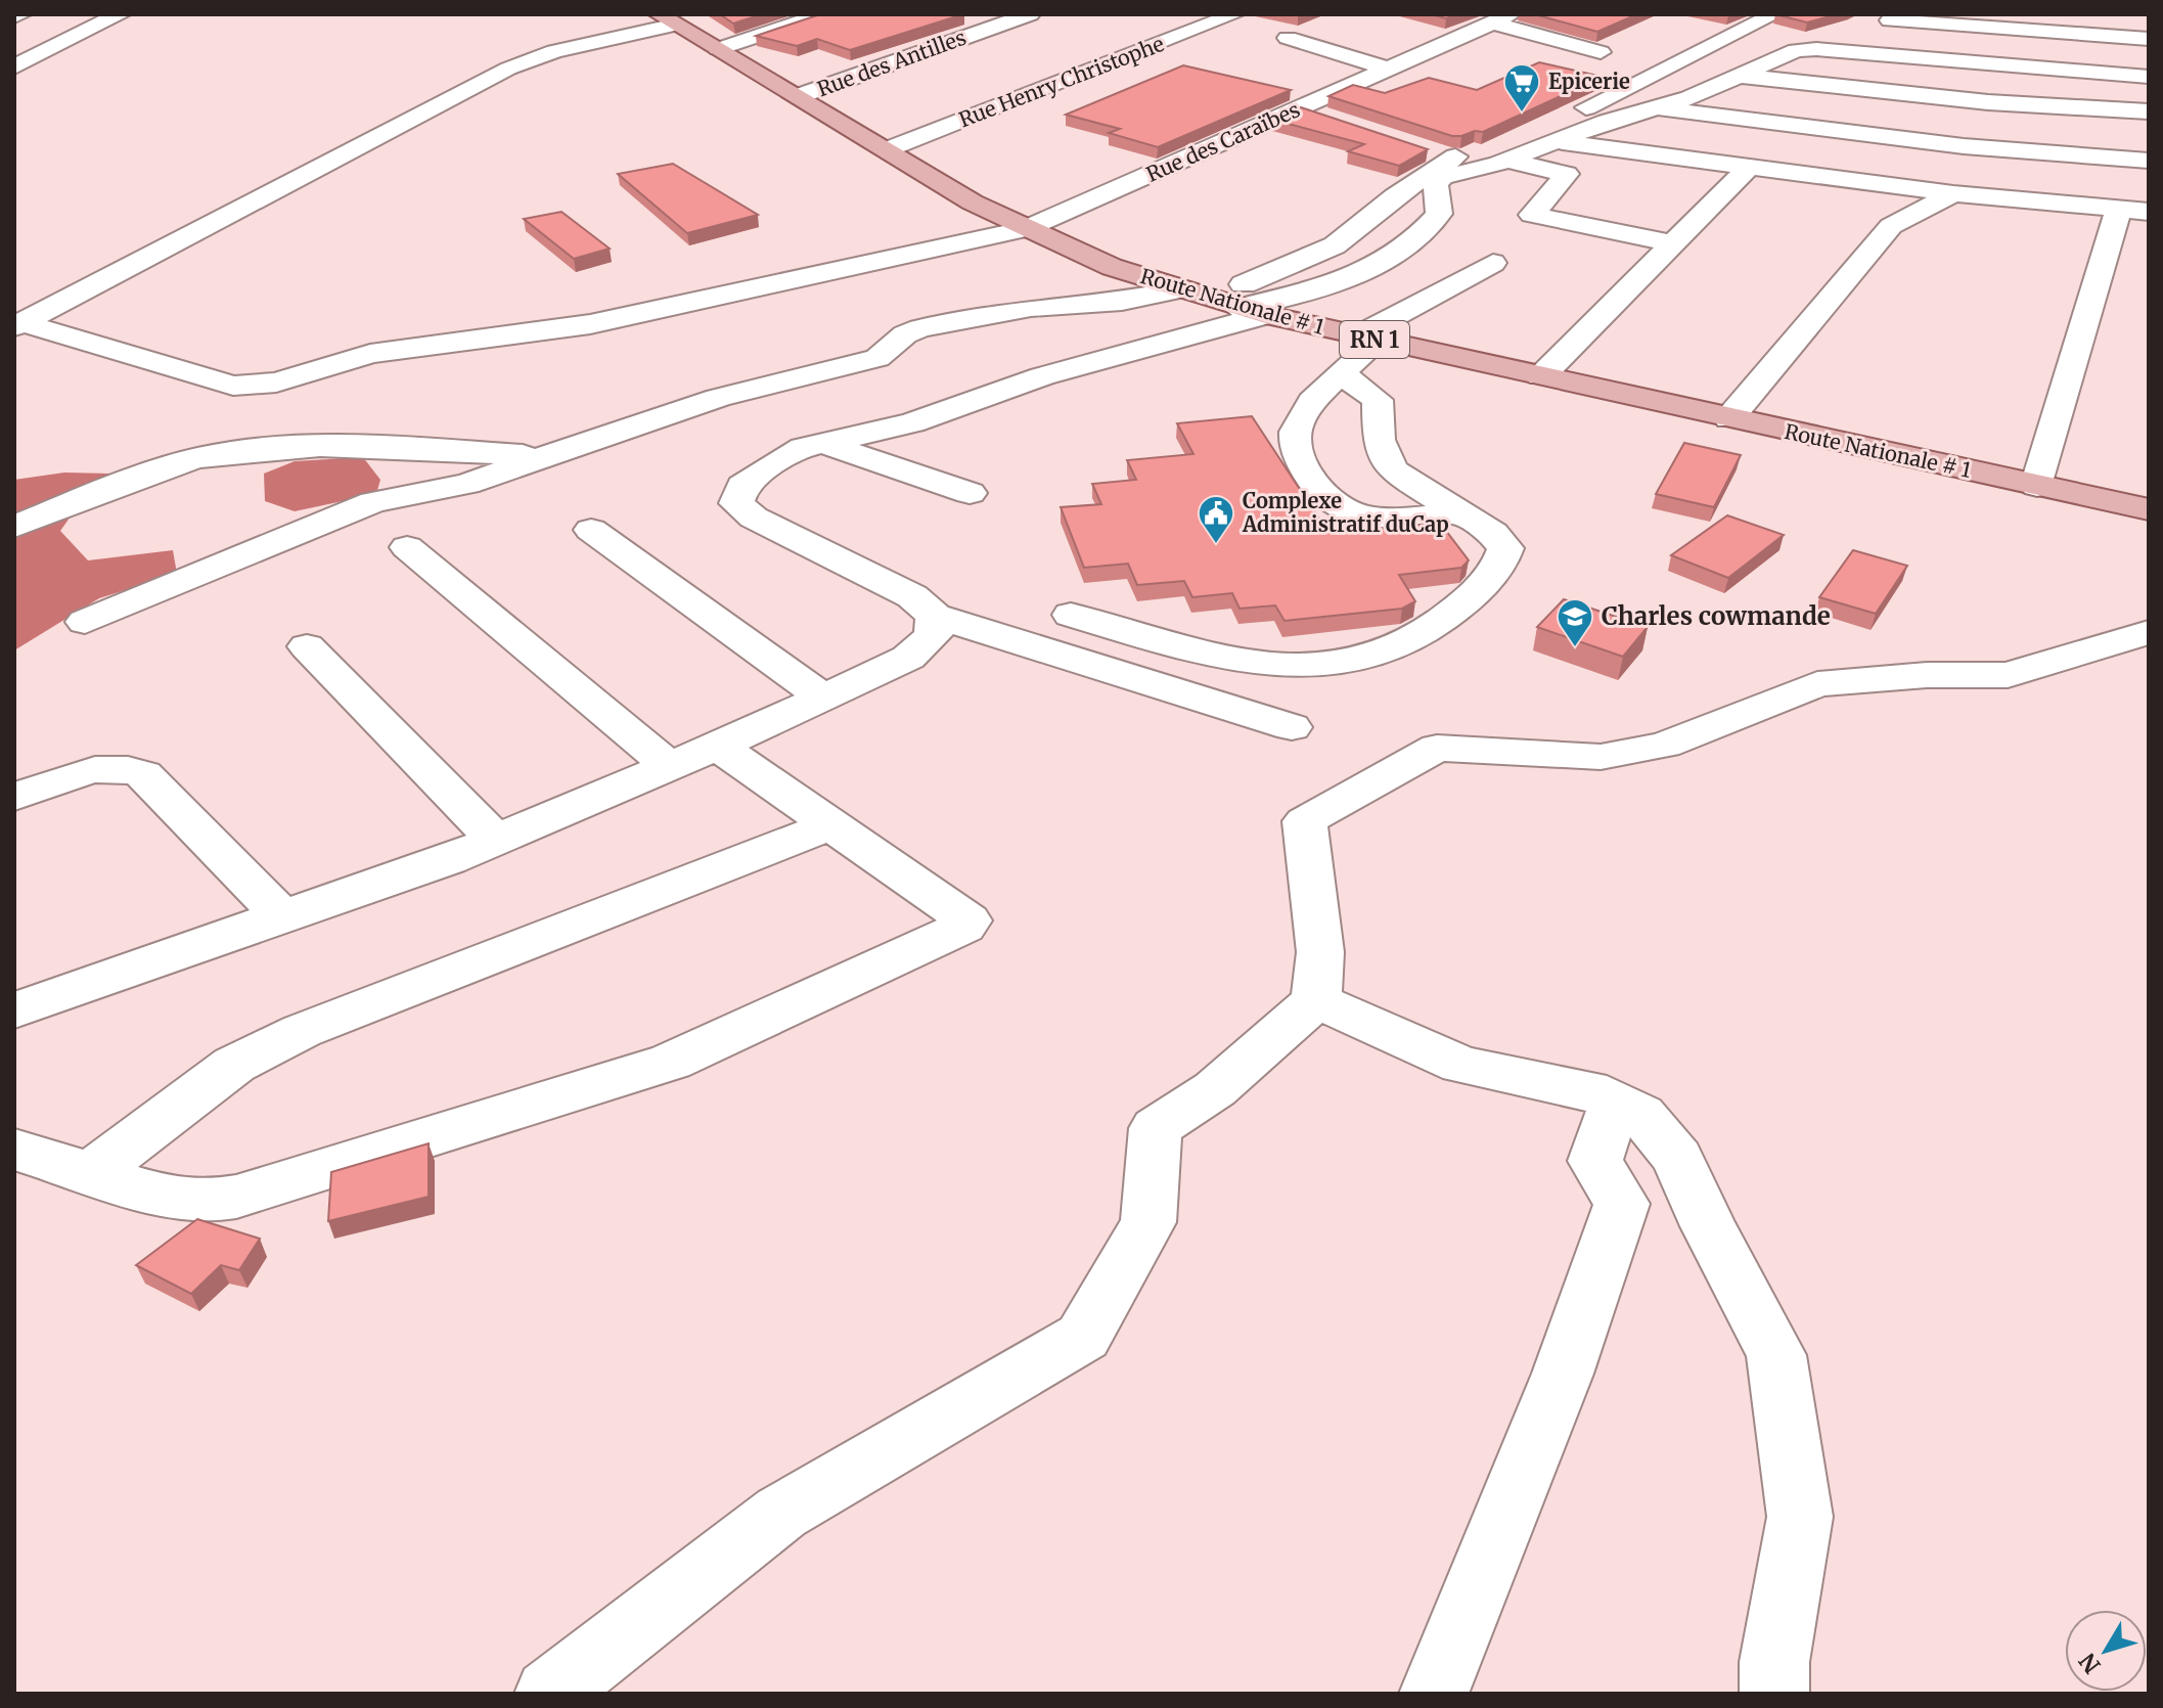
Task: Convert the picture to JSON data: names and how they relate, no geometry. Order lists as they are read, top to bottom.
{
  "streets": {
    "main road": ["Route Nationale # 1", "RN 1"],
    "street": ["Rue des Antilles", "Rue Henry Christophe", "Rue des Caraïbes"]
  },
  "crossings": [
    ["Rue des Antilles", "Route Nationale # 1"],
    ["Rue Henry Christophe", "Route Nationale # 1"],
    ["Rue des Caraïbes", "Route Nationale # 1"]
  ],
  "places": {
    "supermarket": ["Epicerie"],
    "public building": ["Complexe Administratif duCap"],
    "school or university": ["Charles cowmande"]
  },
  "north": "bottom left"
}
